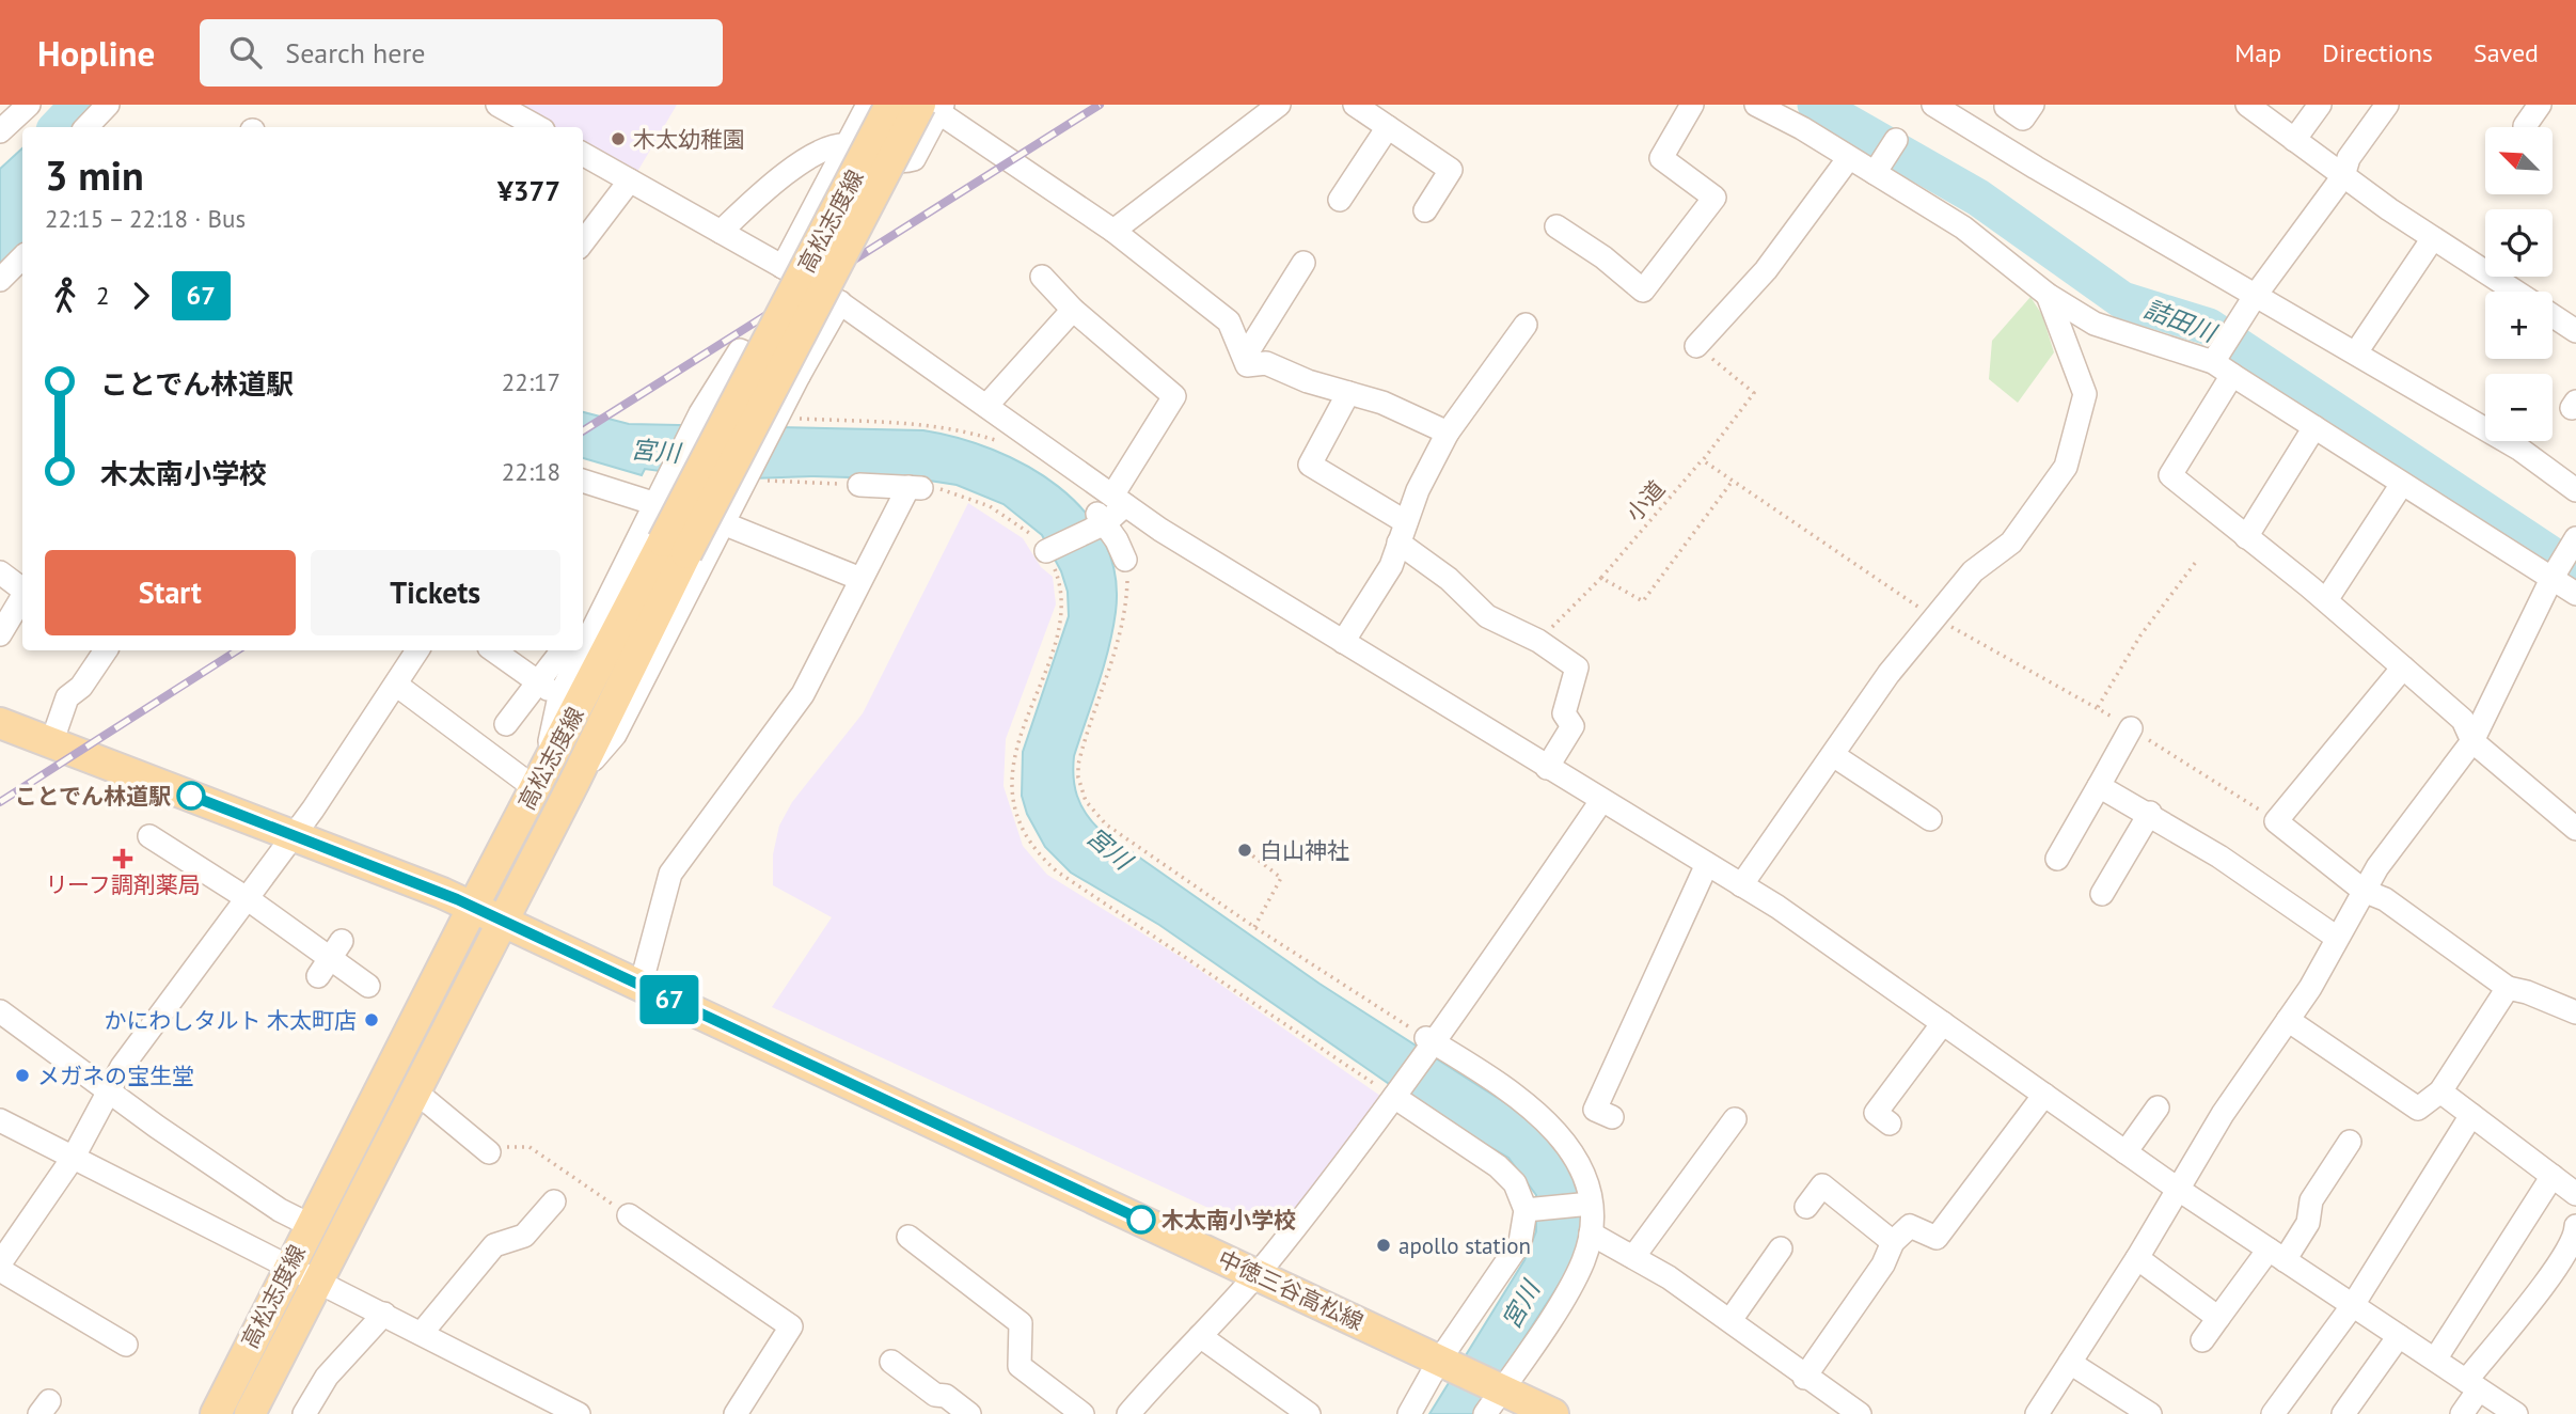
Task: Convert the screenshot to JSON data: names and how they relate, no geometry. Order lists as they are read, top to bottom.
{
  "streets": {
    "main road": ["高松志度線", "中徳三谷高松線"],
    "path": ["小道"]
  },
  "crossings": [
    ["高松志度線", "中徳三谷高松線"]
  ],
  "water": ["詰田川", "宮川"],
  "places": {
    "other": [
      "木太幼稚園",
      "ことでん林道駅",
      "白山神社",
      "かにわしタルト 木太町店",
      "メガネの宝生堂",
      "木太南小学校",
      "apollo station"
    ],
    "health": ["リーフ調剤薬局"]
  },
  "lines": ["bus line 67"],
  "north": "top left",
  "page": {
    "header": "Hopline",
    "search": "Search here",
    "nav": ["Map", "Directions", "Saved"],
    "on_map": "67",
    "map_buttons": ["+", "−"],
    "heading": ["3 min", "22:15 – 22:18 · Bus", "¥377"],
    "legs": ["2", "67"],
    "list": [
      {
        "name": "ことでん林道駅",
        "value": "22:17"
      },
      {
        "name": "木太南小学校",
        "value": "22:18"
      }
    ],
    "buttons": ["Start", "Tickets"]
  }
}
